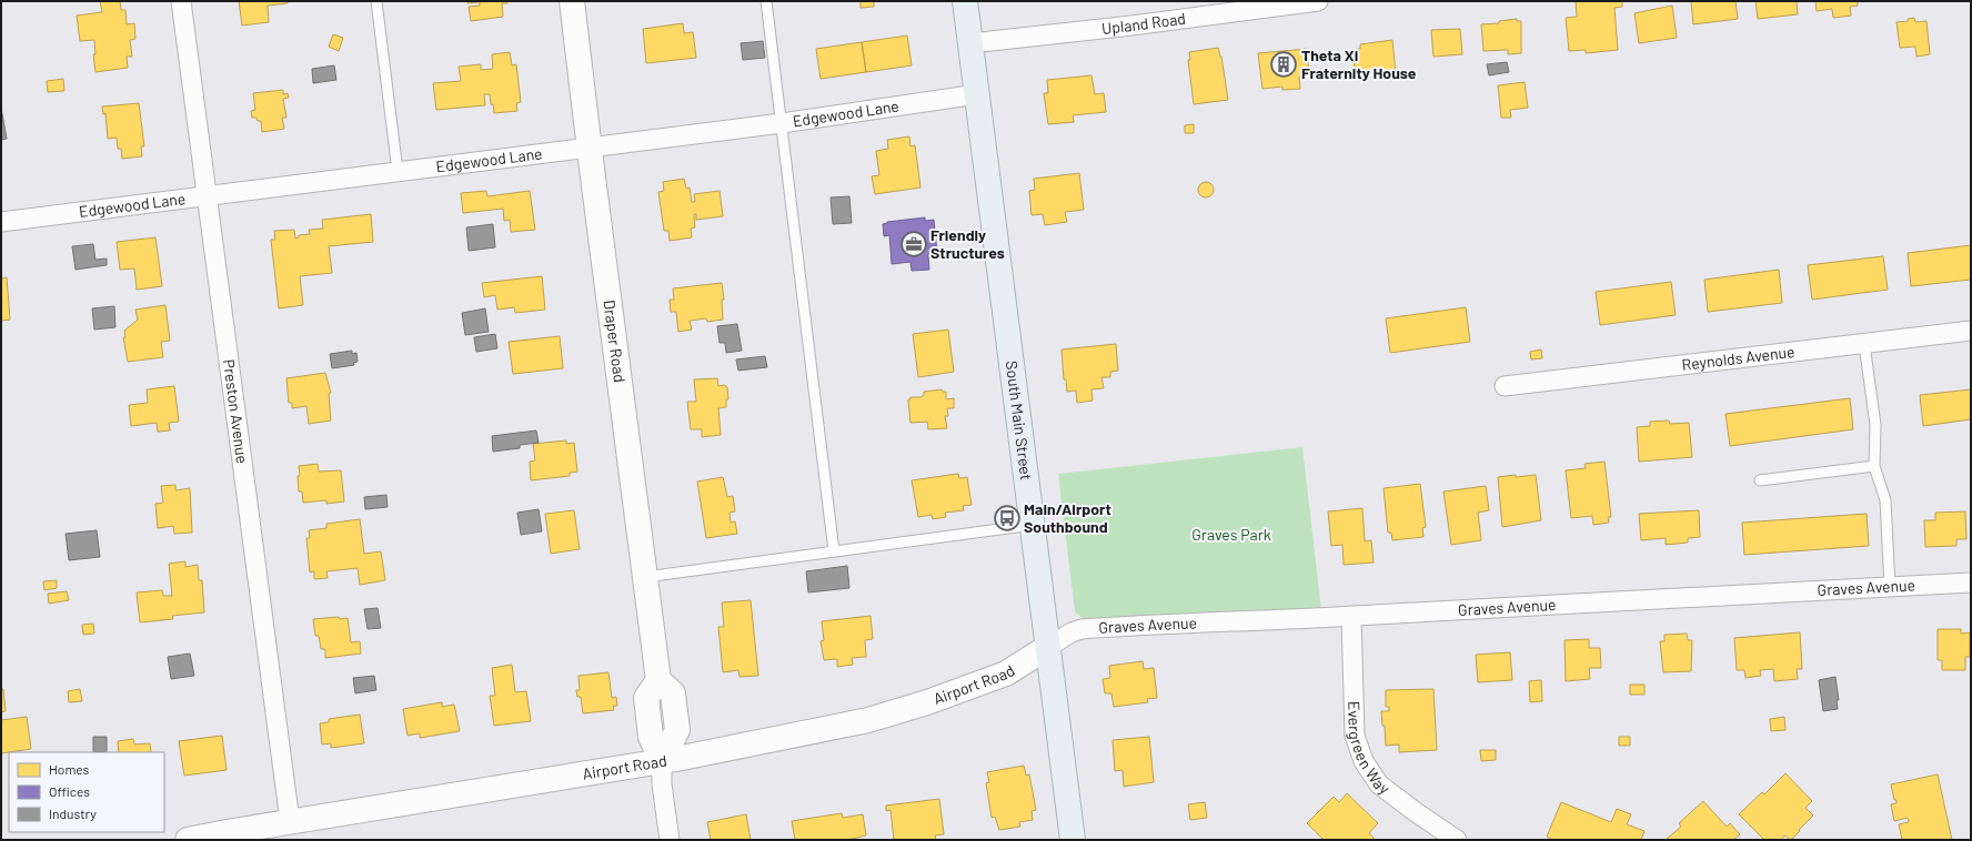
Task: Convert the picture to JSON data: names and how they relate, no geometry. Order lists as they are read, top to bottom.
{
  "streets": {
    "main road": ["South Main Street"],
    "street": [
      "Upland Road",
      "Edgewood Lane",
      "Draper Road",
      "Reynolds Avenue",
      "Preston Avenue",
      "Graves Avenue",
      "Airport Road",
      "Evergreen Way"
    ]
  },
  "crossings": [
    ["Upland Road", "South Main Street"],
    ["Edgewood Lane", "Draper Road"],
    ["Edgewood Lane", "Preston Avenue"],
    ["Edgewood Lane", "South Main Street"],
    ["Draper Road", "Airport Road"],
    ["Preston Avenue", "Airport Road"],
    ["South Main Street", "Graves Avenue"],
    ["South Main Street", "Airport Road"],
    ["Graves Avenue", "Airport Road"],
    ["Graves Avenue", "Evergreen Way"]
  ],
  "parks": ["Graves Park"],
  "places": {
    "building": ["Theta Xi Fraternity House"],
    "office": ["Friendly Structures"],
    "bus stop": ["Main/Airport Southbound"]
  },
  "legend": ["Homes", "Offices", "Industry"]
}
